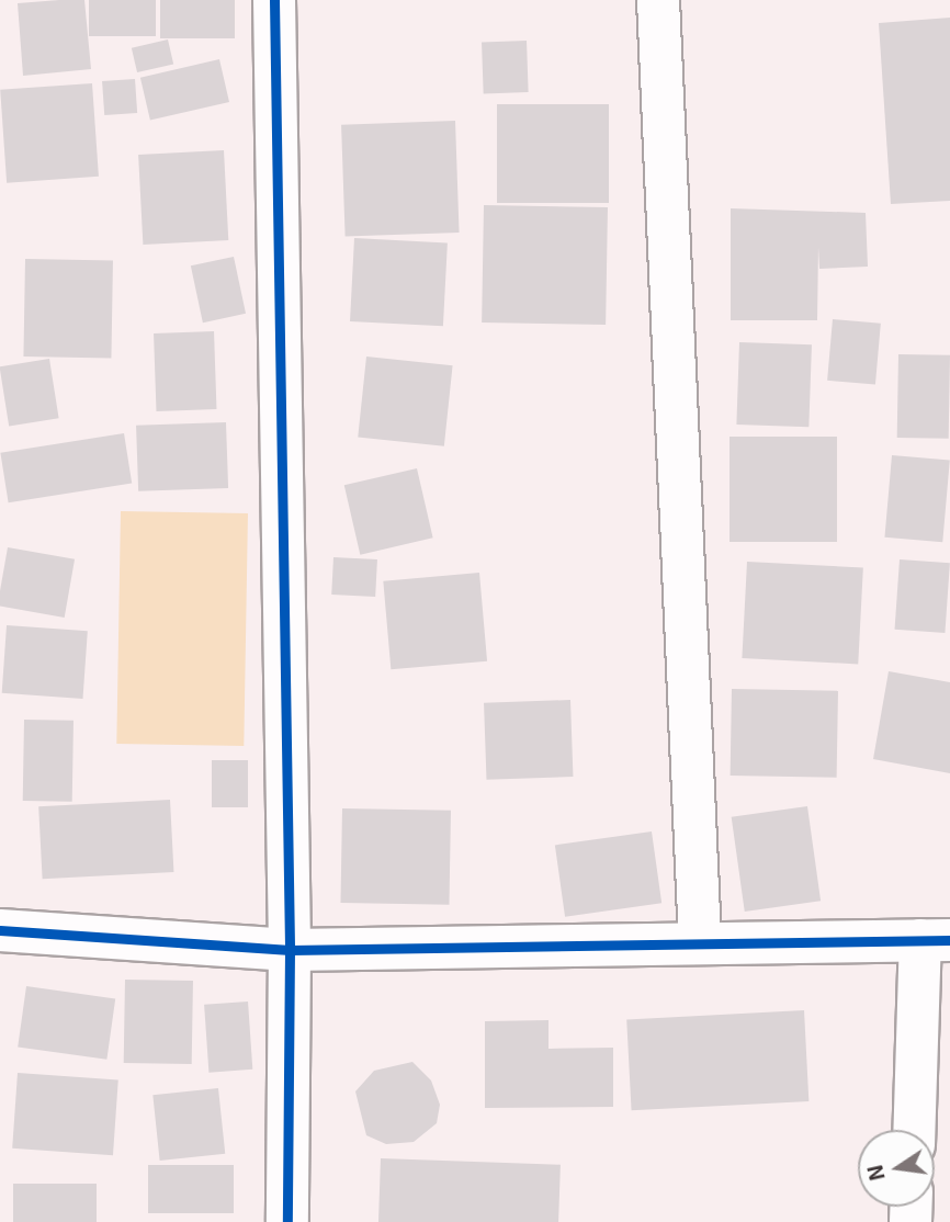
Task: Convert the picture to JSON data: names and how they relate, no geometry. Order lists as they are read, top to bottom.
{
  "north": "left"
}
